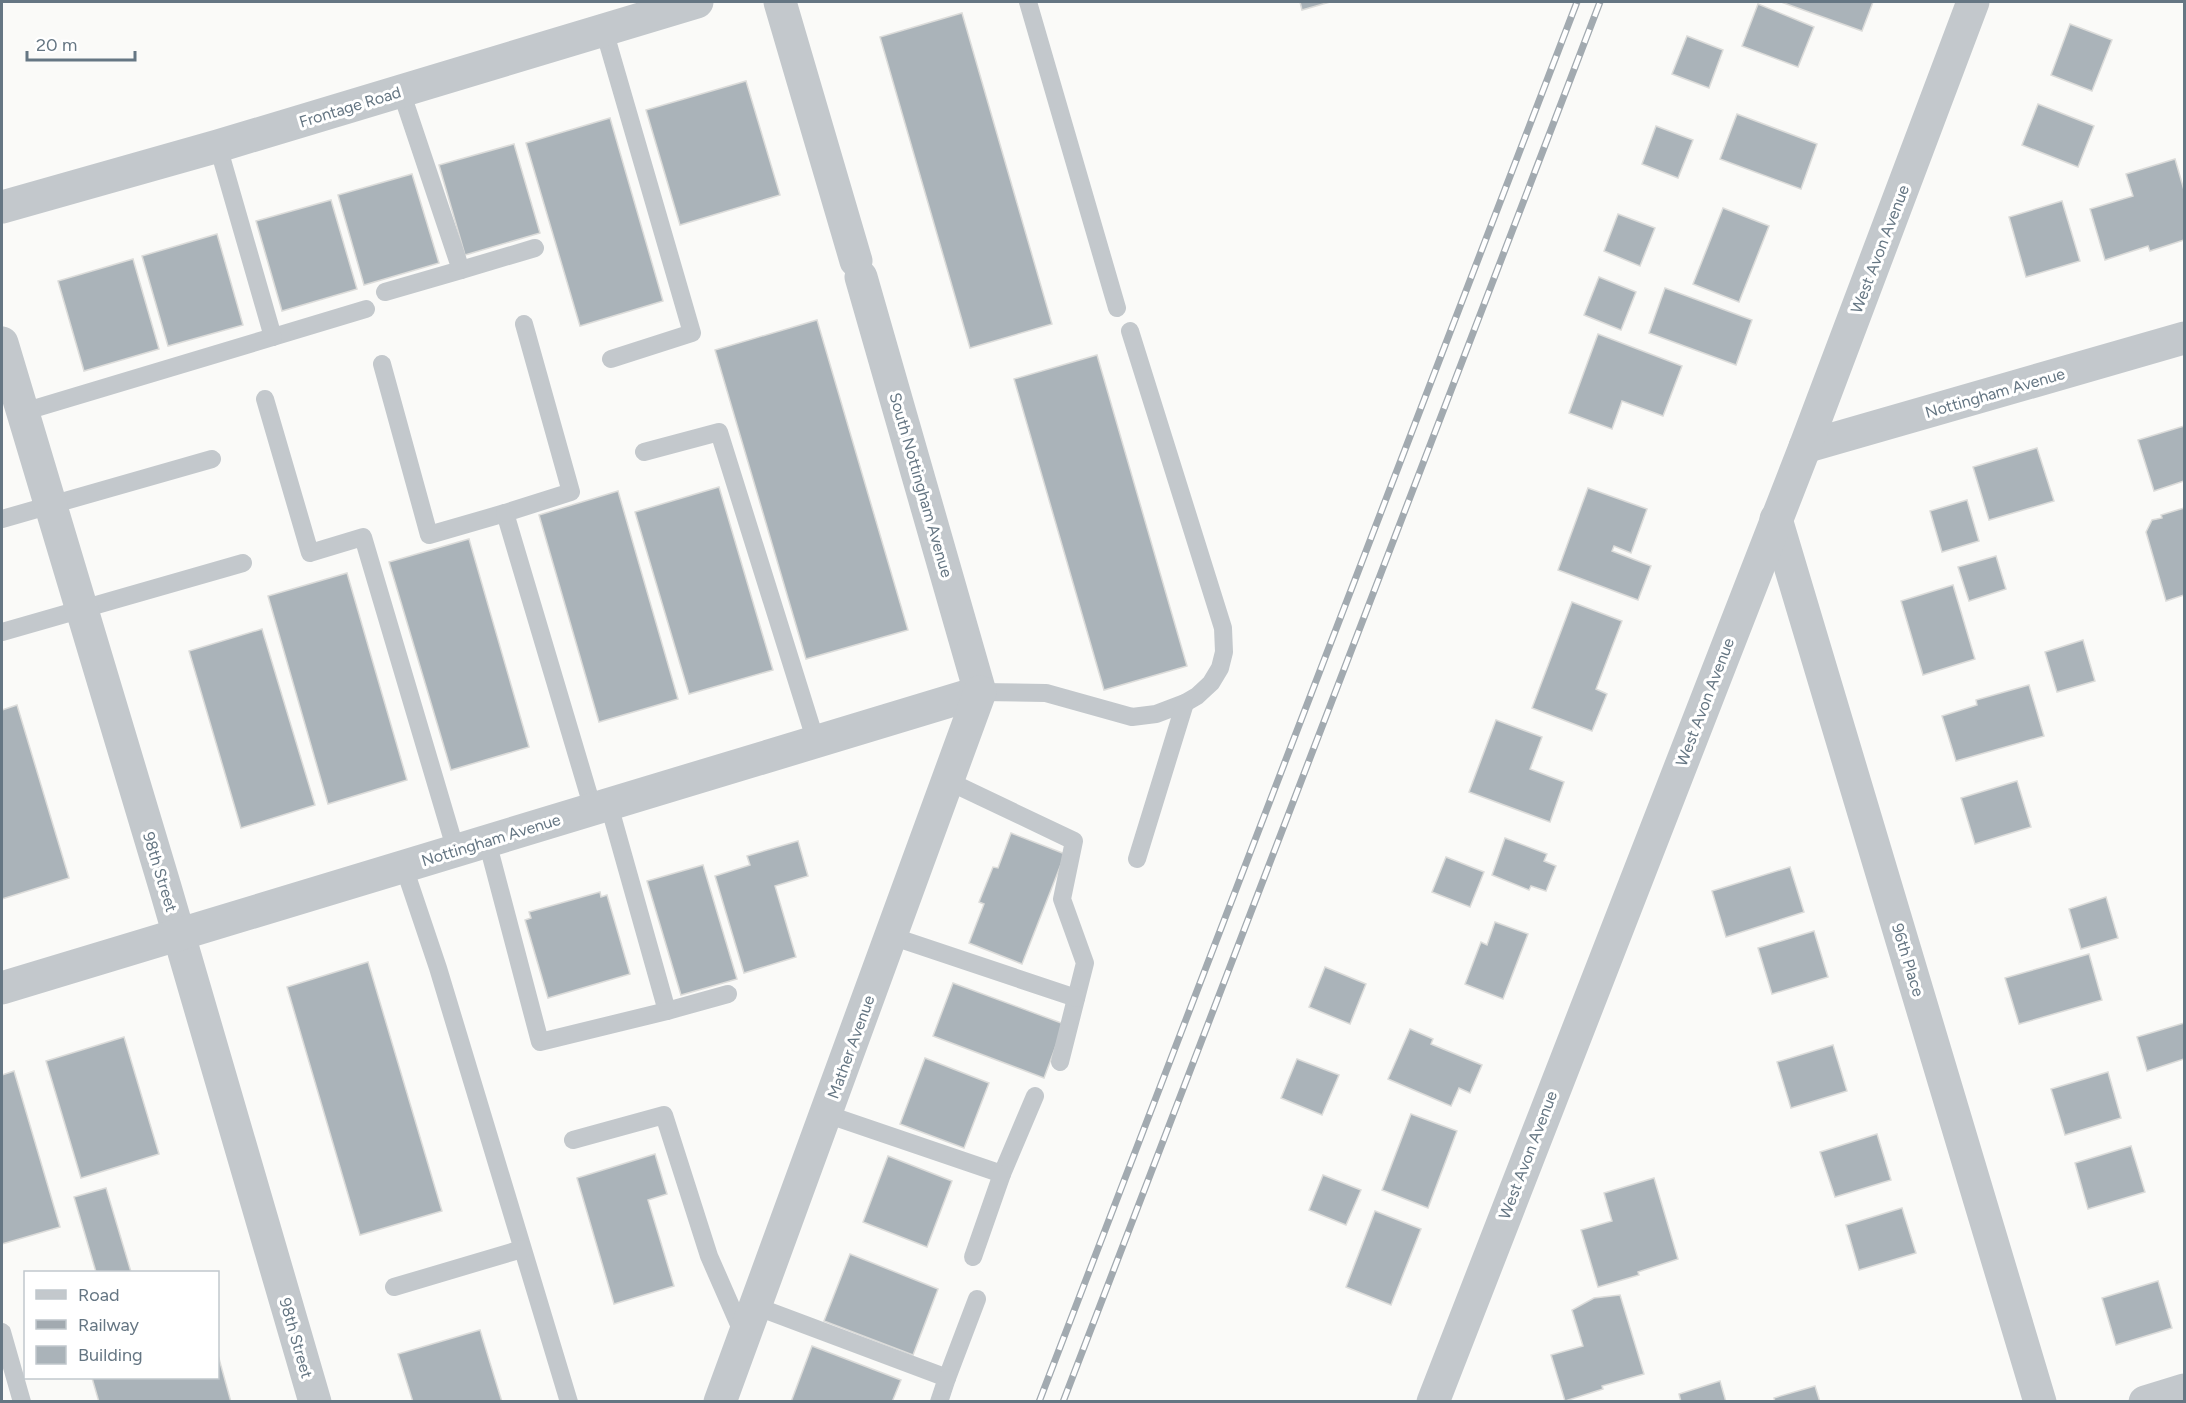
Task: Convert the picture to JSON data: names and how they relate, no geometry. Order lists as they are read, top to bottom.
{
  "streets": {
    "street": [
      "Frontage Road",
      "West Avon Avenue",
      "Nottingham Avenue",
      "South Nottingham Avenue",
      "98th Street",
      "96th Place",
      "Mather Avenue"
    ]
  },
  "crossings": [
    ["West Avon Avenue", "Nottingham Avenue"],
    ["West Avon Avenue", "96th Place"],
    ["Nottingham Avenue", "South Nottingham Avenue"],
    ["Nottingham Avenue", "98th Street"],
    ["Nottingham Avenue", "Mather Avenue"],
    ["South Nottingham Avenue", "Mather Avenue"]
  ],
  "legend": ["Road", "Railway", "Building"],
  "scale_bar": "20 m"
}
